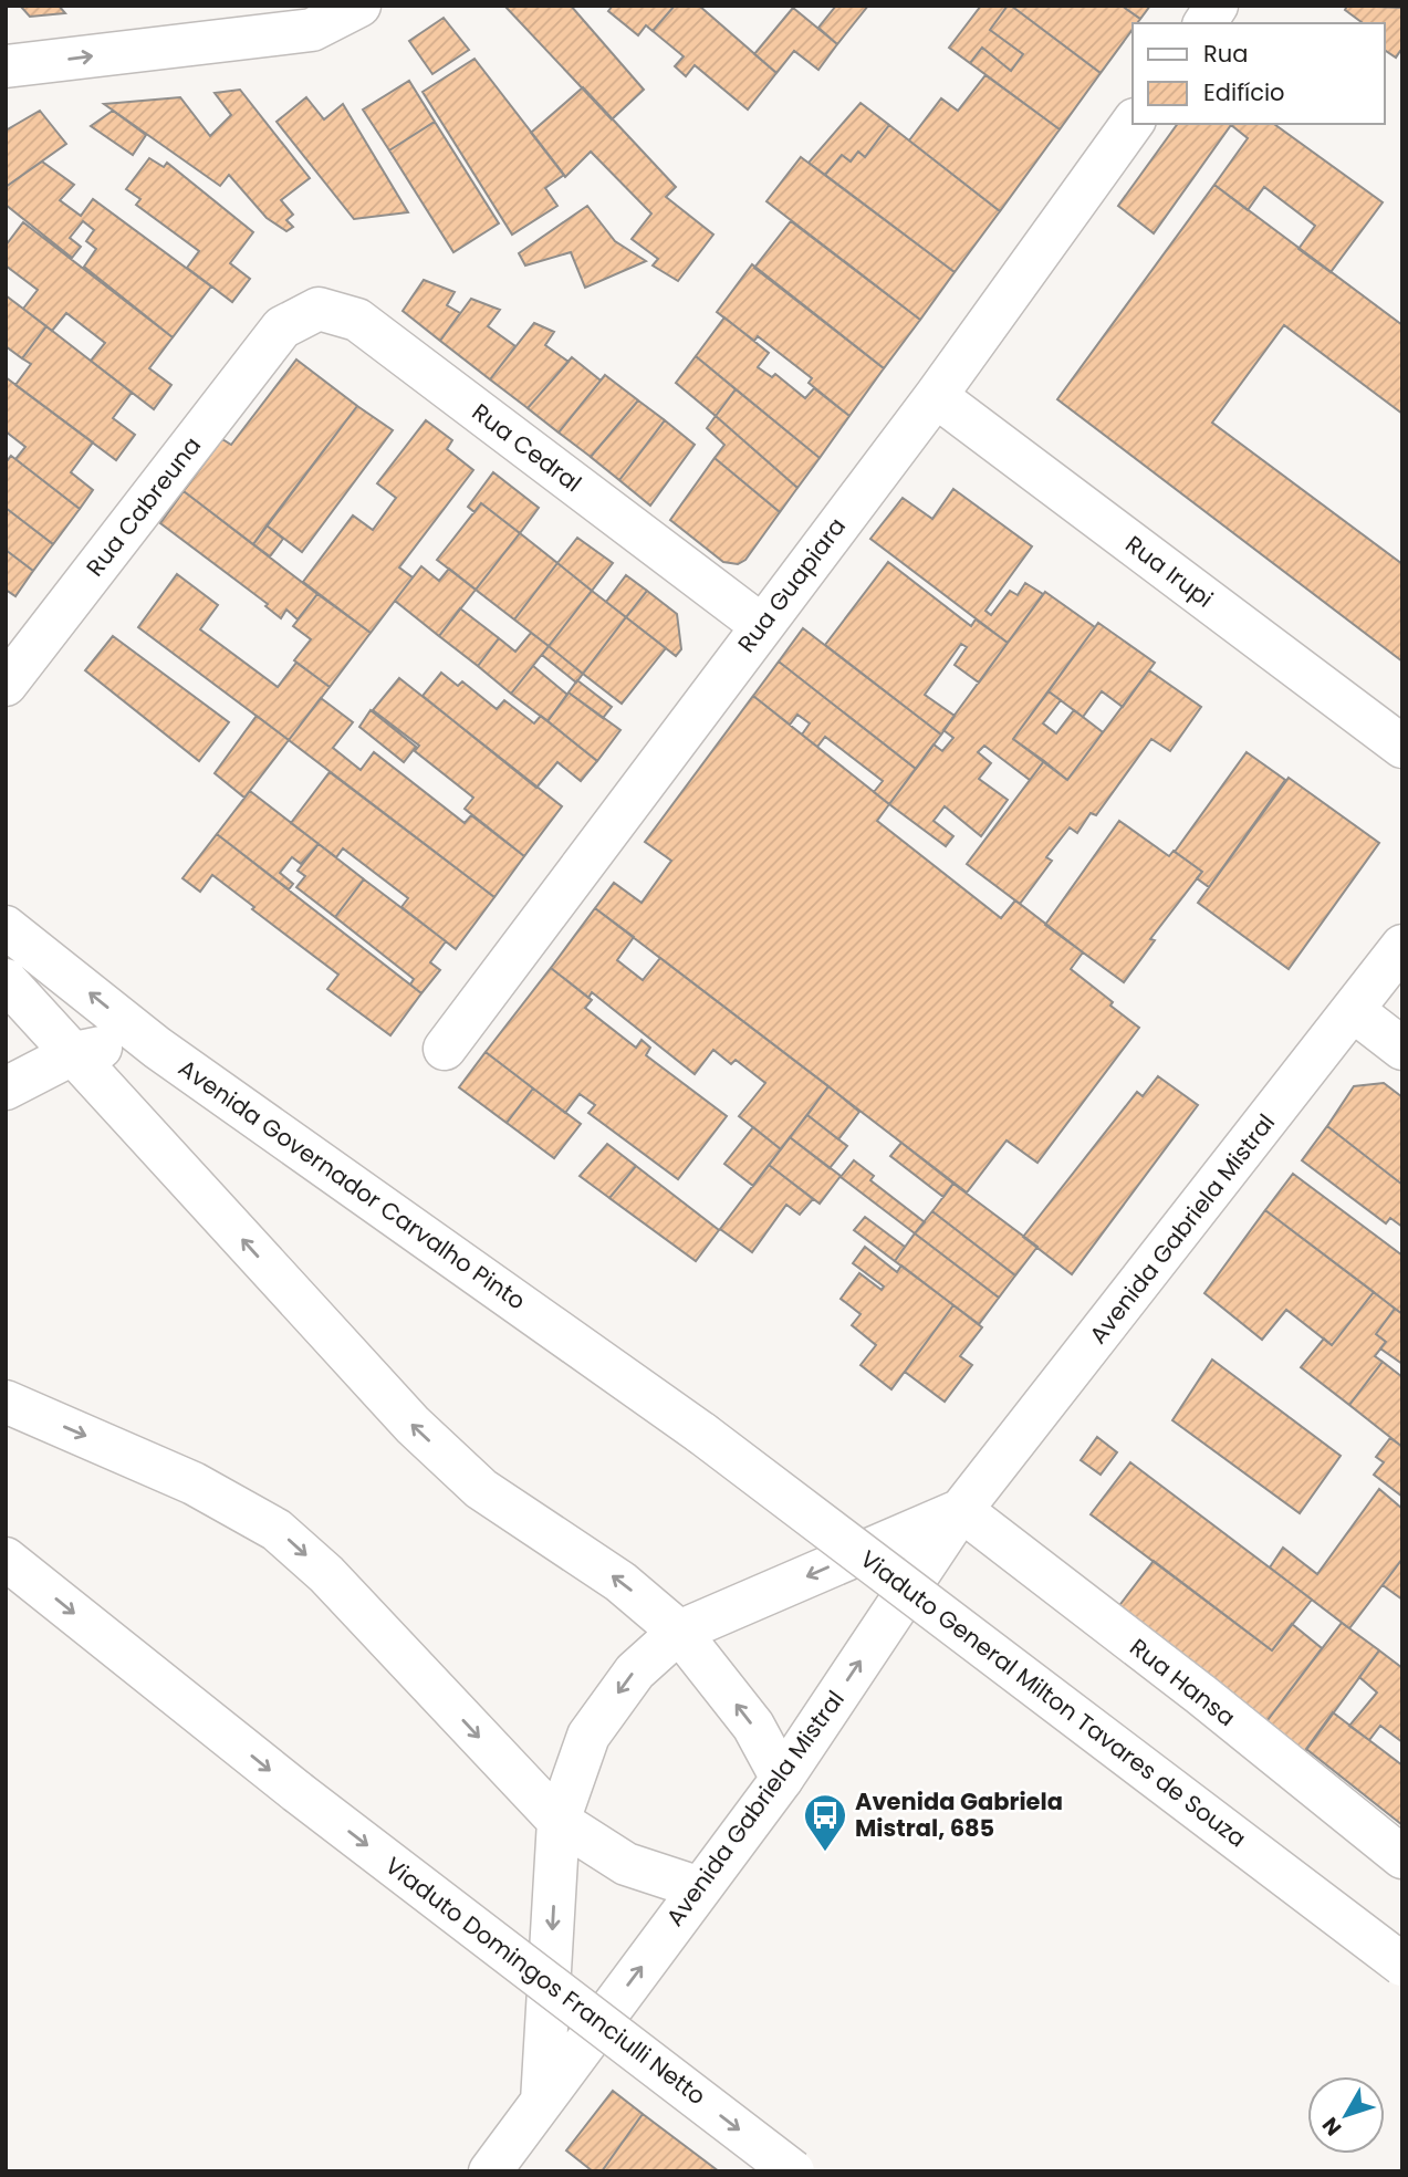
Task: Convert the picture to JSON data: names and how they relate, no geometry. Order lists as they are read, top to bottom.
{
  "streets": {
    "main road": [
      "Rua Cedral",
      "Rua Cabreuna",
      "Rua Irupi",
      "Rua Guapiara",
      "Avenida Governador Carvalho Pinto",
      "Avenida Gabriela Mistral",
      "Rua Hansa",
      "Viaduto General Milton Tavares de Souza",
      "Viaduto Domingos Franciulli Netto"
    ]
  },
  "crossings": [
    ["Rua Cedral", "Rua Cabreuna"],
    ["Rua Cedral", "Rua Guapiara"],
    ["Rua Irupi", "Rua Guapiara"],
    ["Avenida Governador Carvalho Pinto", "Viaduto General Milton Tavares de Souza"],
    ["Avenida Gabriela Mistral", "Rua Hansa"]
  ],
  "places": {
    "bus stop": ["Avenida Gabriela Mistral, 685"]
  },
  "legend": ["Rua", "Edifício"],
  "north": "bottom left"
}
